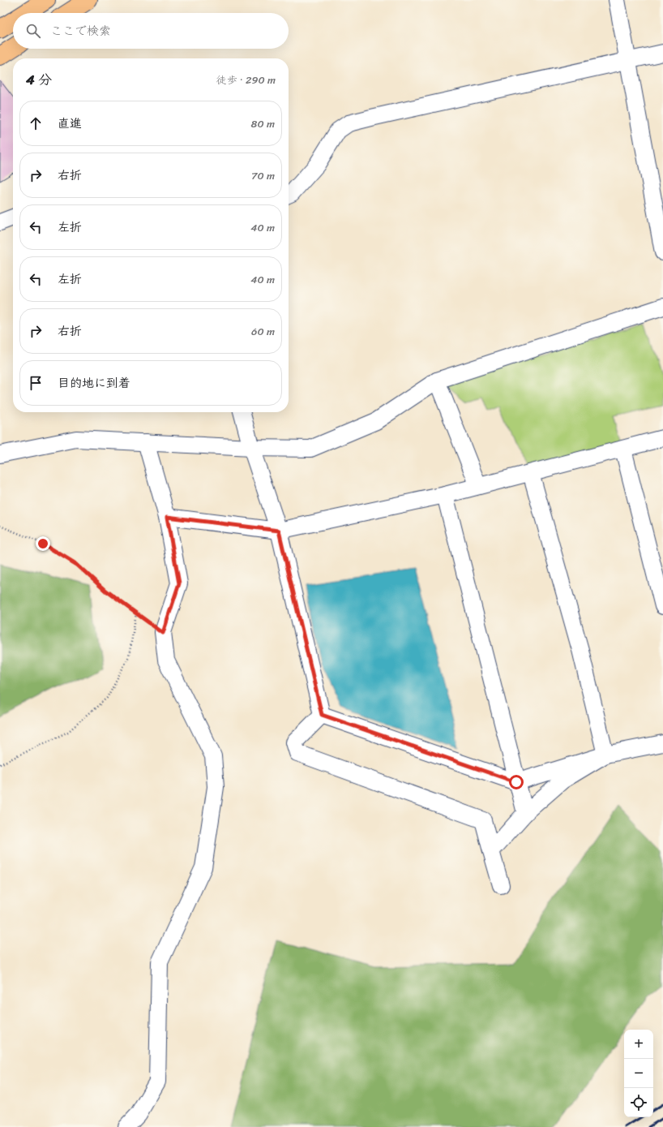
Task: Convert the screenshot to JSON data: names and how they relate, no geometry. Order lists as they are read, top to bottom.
{
  "page": {
    "search": "ここで検索",
    "heading": ["4 分", "徒歩 · 290 m"],
    "list": [
      ["直進", "80 m"],
      ["右折", "70 m"],
      ["左折", "40 m"],
      ["左折", "40 m"],
      ["右折", "60 m"],
      "目的地に到着"
    ],
    "map_buttons": ["+", "−"]
  }
}
